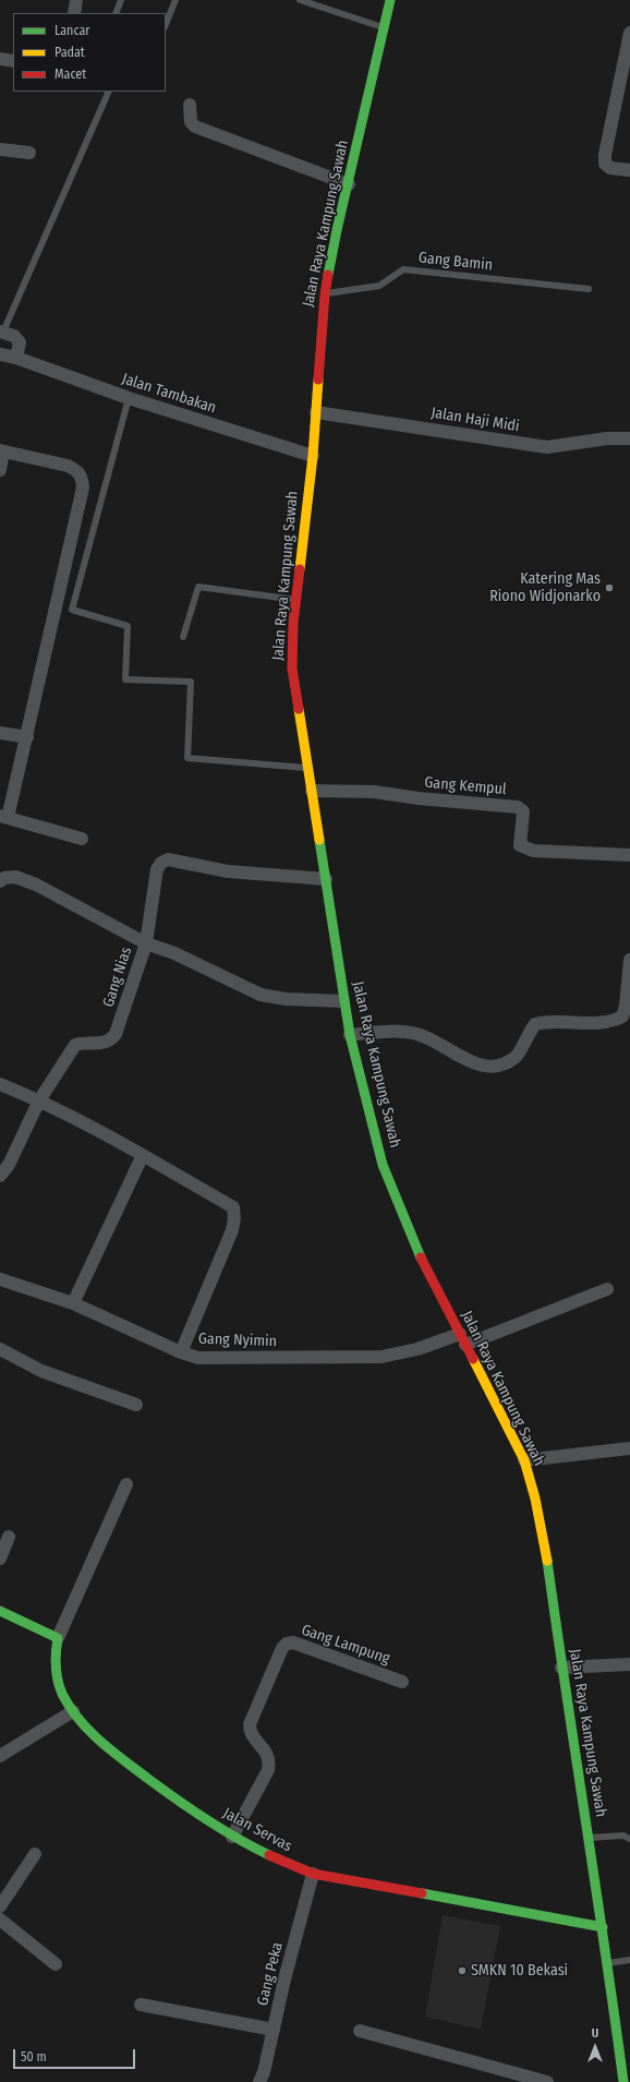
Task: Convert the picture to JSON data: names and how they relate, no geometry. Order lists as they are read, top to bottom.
{
  "streets": {
    "street": [
      "Jalan Raya Kampung Sawah",
      "Jalan Tambakan",
      "Jalan Haji Midi",
      "Gang Kempul",
      "Gang Nias",
      "Gang Nyimin",
      "Gang Lampung",
      "Jalan Servas",
      "Gang Peka"
    ],
    "lane": ["Gang Bamin"]
  },
  "crossings": [
    ["Jalan Raya Kampung Sawah", "Gang Bamin"],
    ["Jalan Raya Kampung Sawah", "Jalan Tambakan"],
    ["Jalan Raya Kampung Sawah", "Jalan Haji Midi"],
    ["Jalan Raya Kampung Sawah", "Gang Kempul"],
    ["Jalan Raya Kampung Sawah", "Gang Nias"],
    ["Jalan Raya Kampung Sawah", "Gang Nyimin"],
    ["Jalan Raya Kampung Sawah", "Jalan Servas"],
    ["Gang Lampung", "Jalan Servas"],
    ["Jalan Servas", "Gang Peka"]
  ],
  "places": ["Katering Mas Riono Widjonarko", "SMKN 10 Bekasi"],
  "legend": ["Lancar", "Padat", "Macet"],
  "scale_bar": "50 m",
  "north": "top"
}
